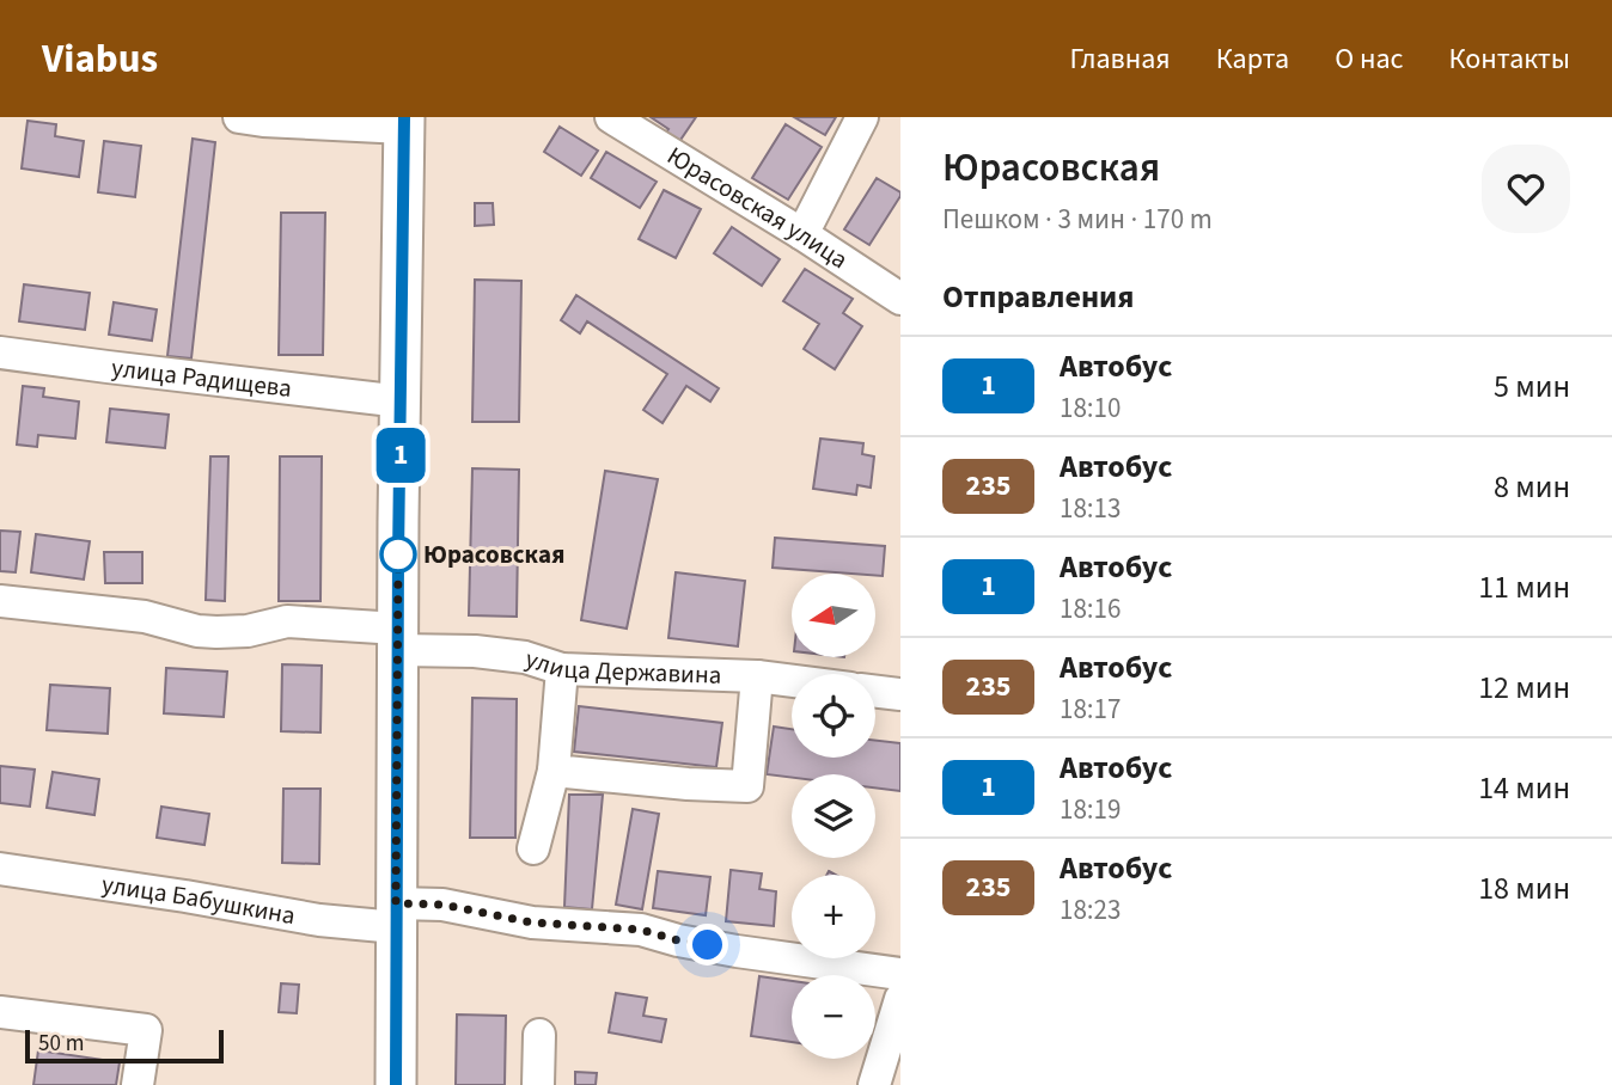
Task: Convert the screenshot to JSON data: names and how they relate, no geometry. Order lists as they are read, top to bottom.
{
  "streets": {
    "street": [
      "Юрасовская улица",
      "улица Радищева",
      "улица Державина",
      "улица Бабушкина"
    ]
  },
  "places": ["Юрасовская"],
  "lines": ["bus line 1"],
  "scale_bar": "50 m",
  "north": "left",
  "page": {
    "header": "Viabus",
    "nav": [
      "Главная",
      "Карта",
      "О нас",
      "Контакты"
    ],
    "on_map": "1",
    "heading": [
      ["Юрасовская", "Пешком · 3 мин · 170 m"],
      "Отправления"
    ],
    "list": [
      {
        "mark": "1",
        "name": "Автобус",
        "note": "18:10",
        "value": "5 мин"
      },
      {
        "mark": "235",
        "name": "Автобус",
        "note": "18:13",
        "value": "8 мин"
      },
      {
        "mark": "1",
        "name": "Автобус",
        "note": "18:16",
        "value": "11 мин"
      },
      {
        "mark": "235",
        "name": "Автобус",
        "note": "18:17",
        "value": "12 мин"
      },
      {
        "mark": "1",
        "name": "Автобус",
        "note": "18:19",
        "value": "14 мин"
      },
      {
        "mark": "235",
        "name": "Автобус",
        "note": "18:23",
        "value": "18 мин"
      }
    ],
    "map_buttons": ["+", "−"],
    "scale": "50 m"
  }
}
